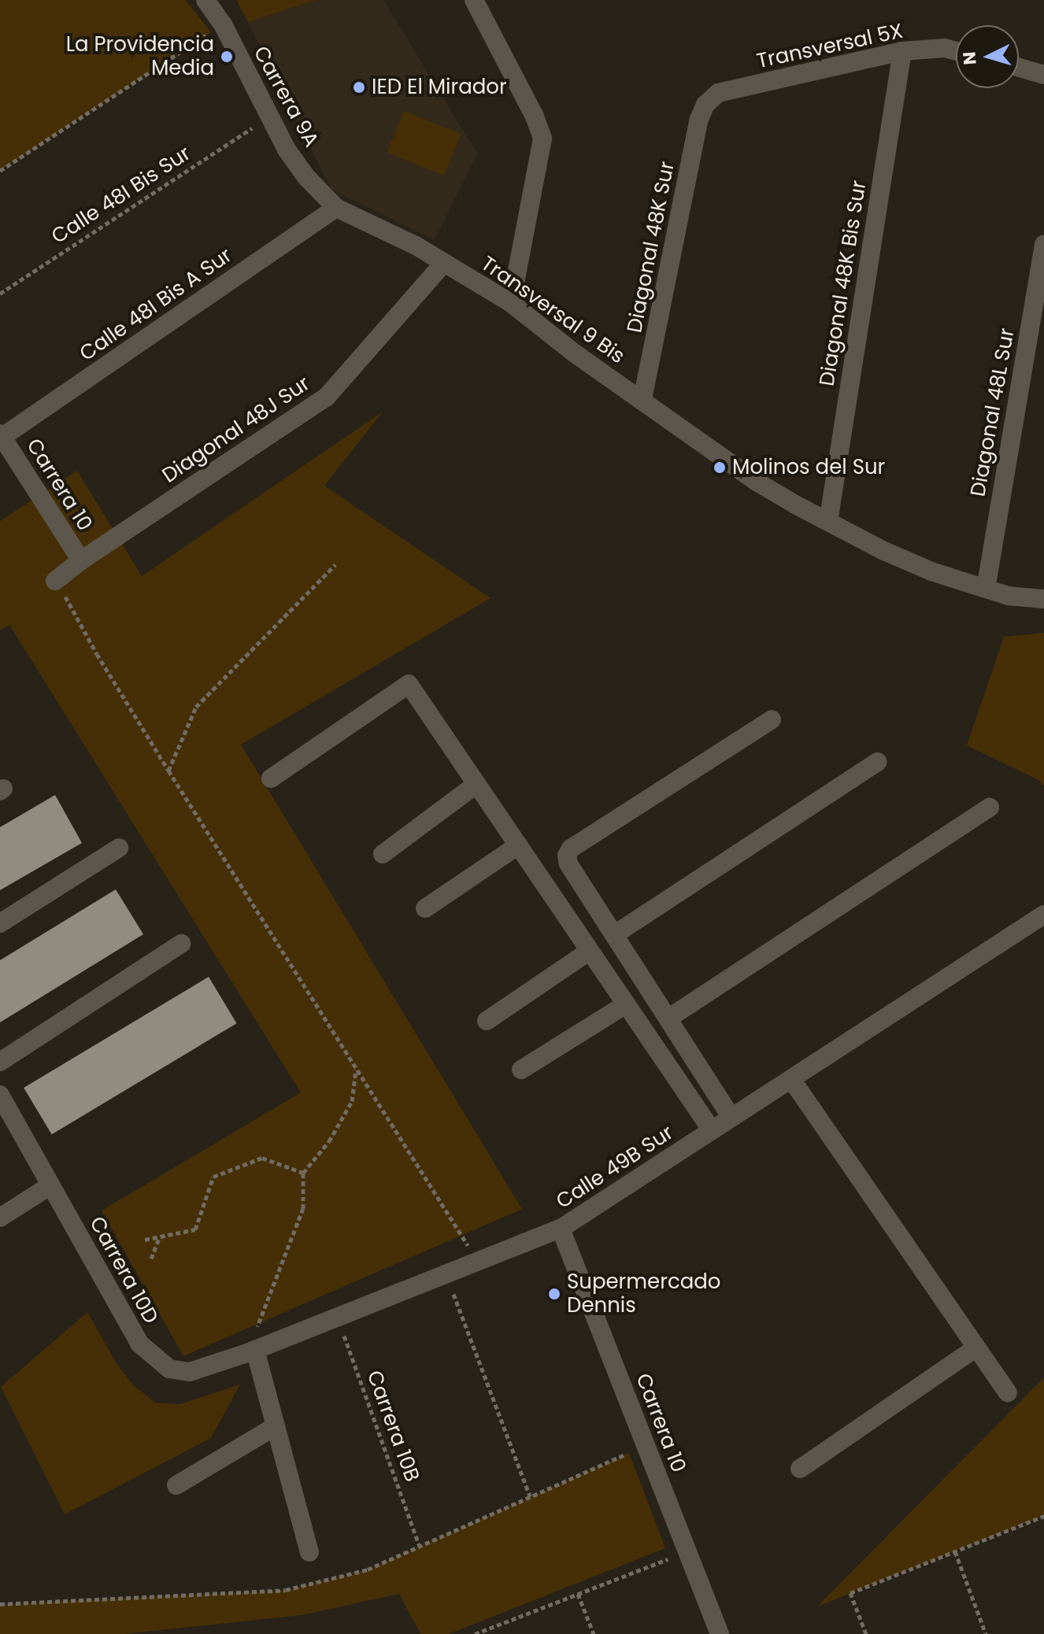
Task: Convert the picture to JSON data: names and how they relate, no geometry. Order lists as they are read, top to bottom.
{
  "streets": {
    "street": [
      "Transversal 5X",
      "Carrera 9A",
      "Diagonal 48K Sur",
      "Diagonal 48K Bis Sur",
      "Calle 48I Bis A Sur",
      "Transversal 9 Bis",
      "Diagonal 48L Sur",
      "Diagonal 48J Sur",
      "Carrera 10",
      "Calle 49B Sur",
      "Carrera 10D"
    ],
    "path": ["Calle 48I Bis Sur", "Carrera 10B"]
  },
  "crossings": [
    ["Transversal 5X", "Diagonal 48K Sur"],
    ["Transversal 5X", "Diagonal 48K Bis Sur"],
    ["Carrera 9A", "Calle 48I Bis A Sur"],
    ["Carrera 9A", "Transversal 9 Bis"],
    ["Diagonal 48K Sur", "Transversal 9 Bis"],
    ["Diagonal 48K Bis Sur", "Transversal 9 Bis"],
    ["Calle 48I Bis A Sur", "Transversal 9 Bis"],
    ["Calle 48I Bis A Sur", "Carrera 10"],
    ["Transversal 9 Bis", "Diagonal 48L Sur"],
    ["Transversal 9 Bis", "Diagonal 48J Sur"],
    ["Diagonal 48J Sur", "Carrera 10"],
    ["Carrera 10", "Calle 49B Sur"],
    ["Calle 49B Sur", "Carrera 10D"],
    ["Calle 49B Sur", "Carrera 10B"]
  ],
  "places": [
    "La Providencia Media",
    "IED El Mirador",
    "Molinos del Sur",
    "Supermercado Dennis"
  ],
  "north": "left"
}
